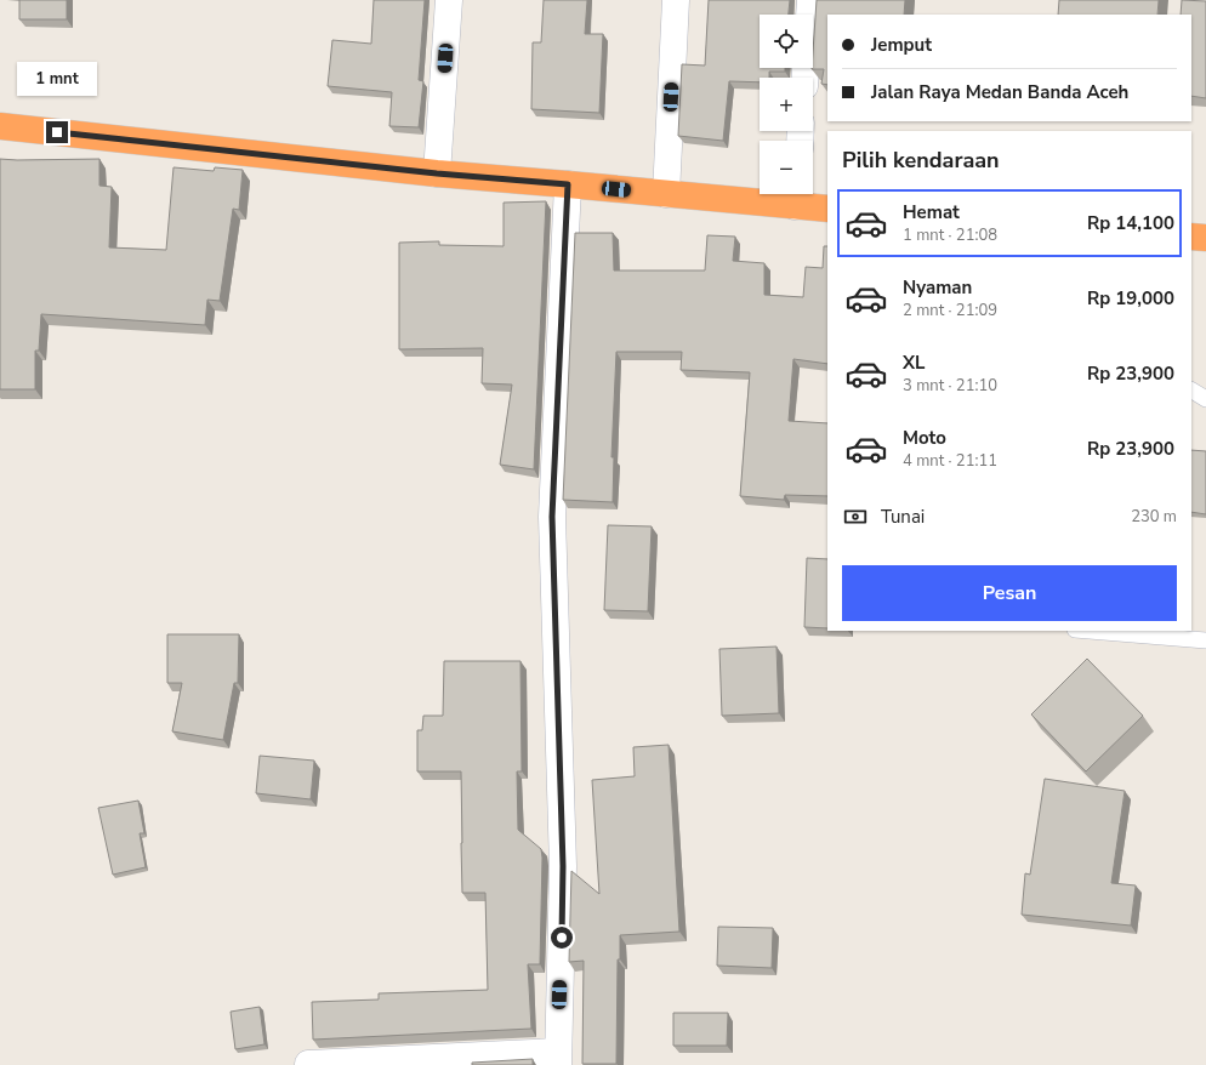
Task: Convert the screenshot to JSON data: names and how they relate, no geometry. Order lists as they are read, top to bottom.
{
  "page": {
    "map_buttons": ["+", "−"],
    "banner": ["Jemput", "Jalan Raya Medan Banda Aceh"],
    "bubble": "1 mnt",
    "heading": "Pilih kendaraan",
    "list": [
      {
        "name": "Hemat",
        "note": "1 mnt · 21:08",
        "value": "Rp 14,100"
      },
      {
        "name": "Nyaman",
        "note": "2 mnt · 21:09",
        "value": "Rp 19,000"
      },
      {
        "name": "XL",
        "note": "3 mnt · 21:10",
        "value": "Rp 23,900"
      },
      {
        "name": "Moto",
        "note": "4 mnt · 21:11",
        "value": "Rp 23,900"
      }
    ],
    "pay": ["Tunai", "230 m"],
    "buttons": "Pesan"
  }
}
